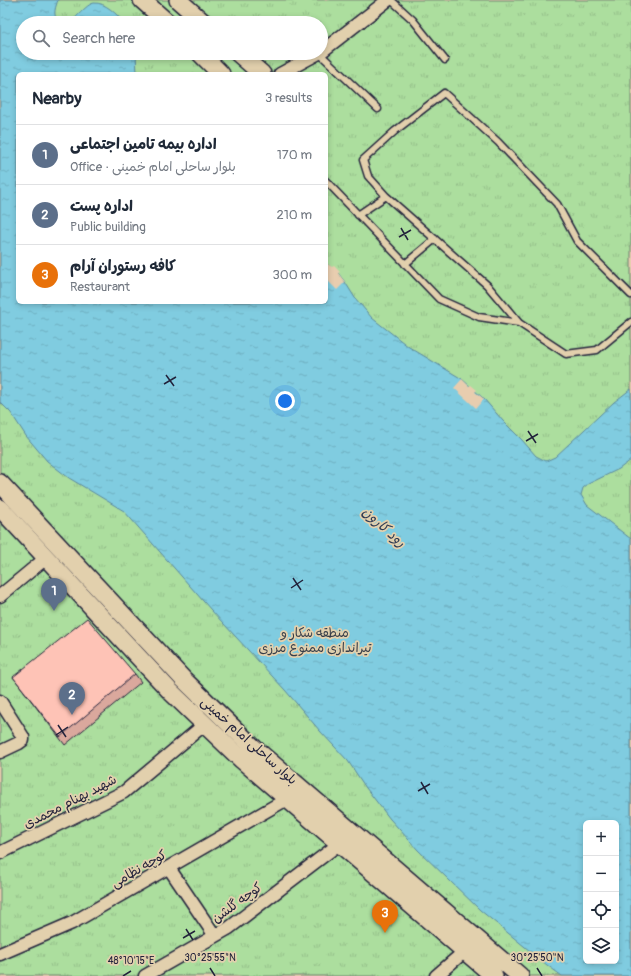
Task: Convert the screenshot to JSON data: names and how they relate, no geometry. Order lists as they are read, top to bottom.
{
  "streets": {
    "main road": ["بلوار ساحلی امام خمینی"],
    "street": ["شهید بهنام محمدی", "کوچه نظامی", "کوچه گلشن"]
  },
  "crossings": [
    ["بلوار ساحلی امام خمینی", "شهید بهنام محمدی"],
    ["بلوار ساحلی امام خمینی", "کوچه نظامی"],
    ["بلوار ساحلی امام خمینی", "کوچه گلشن"]
  ],
  "water": ["رود کارون"],
  "parks": ["منطقه شکار و تیراندازی ممنوع مرزی"],
  "page": {
    "search": "Search here",
    "heading": ["Nearby", "3 results"],
    "list": [
      {
        "mark": "1",
        "name": "اداره بیمه تامین اجتماعی",
        "note": "Office · بلوار ساحلی امام خمینی",
        "value": "170 m"
      },
      {
        "mark": "2",
        "name": "اداره پست",
        "note": "Public building",
        "value": "210 m"
      },
      {
        "mark": "3",
        "name": "کافه رستوران آرام",
        "note": "Restaurant",
        "value": "300 m"
      }
    ],
    "pins": ["1", "2", "3"],
    "map_buttons": ["+", "−"]
  },
  "coordinates": ["30°25'55\"N", "30°25'50\"N", "48°10'15\"E"]
}
